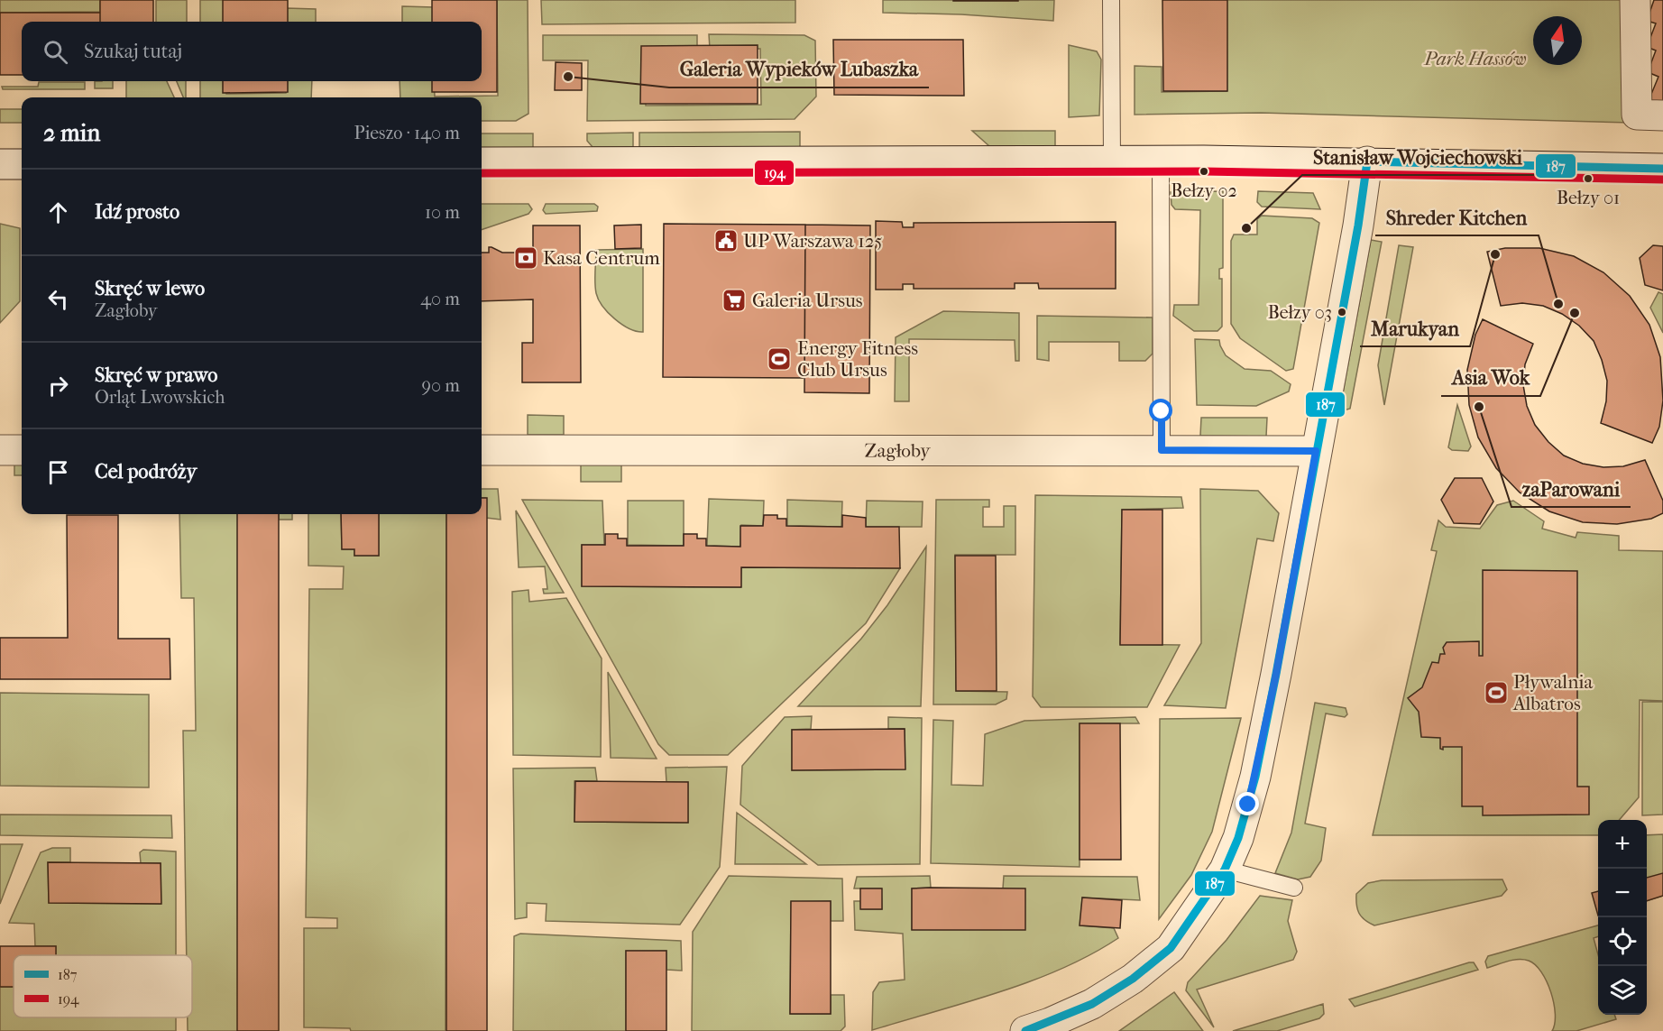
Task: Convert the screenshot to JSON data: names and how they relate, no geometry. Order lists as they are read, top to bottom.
{
  "streets": {
    "street": ["Zagłoby"]
  },
  "parks": ["Park Hassów"],
  "places": {
    "other": [
      "Galeria Wypieków Lubaszka",
      "Bełzy 02",
      "Bełzy 01",
      "Stanisław Wojciechowski",
      "Marukyan",
      "Shreder Kitchen",
      "Bełzy 03",
      "Asia Wok",
      "zaParowani"
    ],
    "public building": ["UP Warszawa 125"],
    "bank": ["Kasa Centrum"],
    "supermarket": ["Galeria Ursus"],
    "sports": ["Energy Fitness Club Ursus", "Pływalnia Albatros"]
  },
  "lines": ["transit line 187", "transit line 194"],
  "legend": ["187", "194"],
  "north": "top",
  "page": {
    "search": "Szukaj tutaj",
    "heading": ["2 min", "Pieszo · 140 m"],
    "list": [
      ["Idź prosto", "10 m"],
      ["Skręć w lewo", "Zagłoby", "40 m"],
      ["Skręć w prawo", "Orląt Lwowskich", "90 m"],
      "Cel podróży"
    ],
    "map_buttons": ["+", "−"]
  }
}
